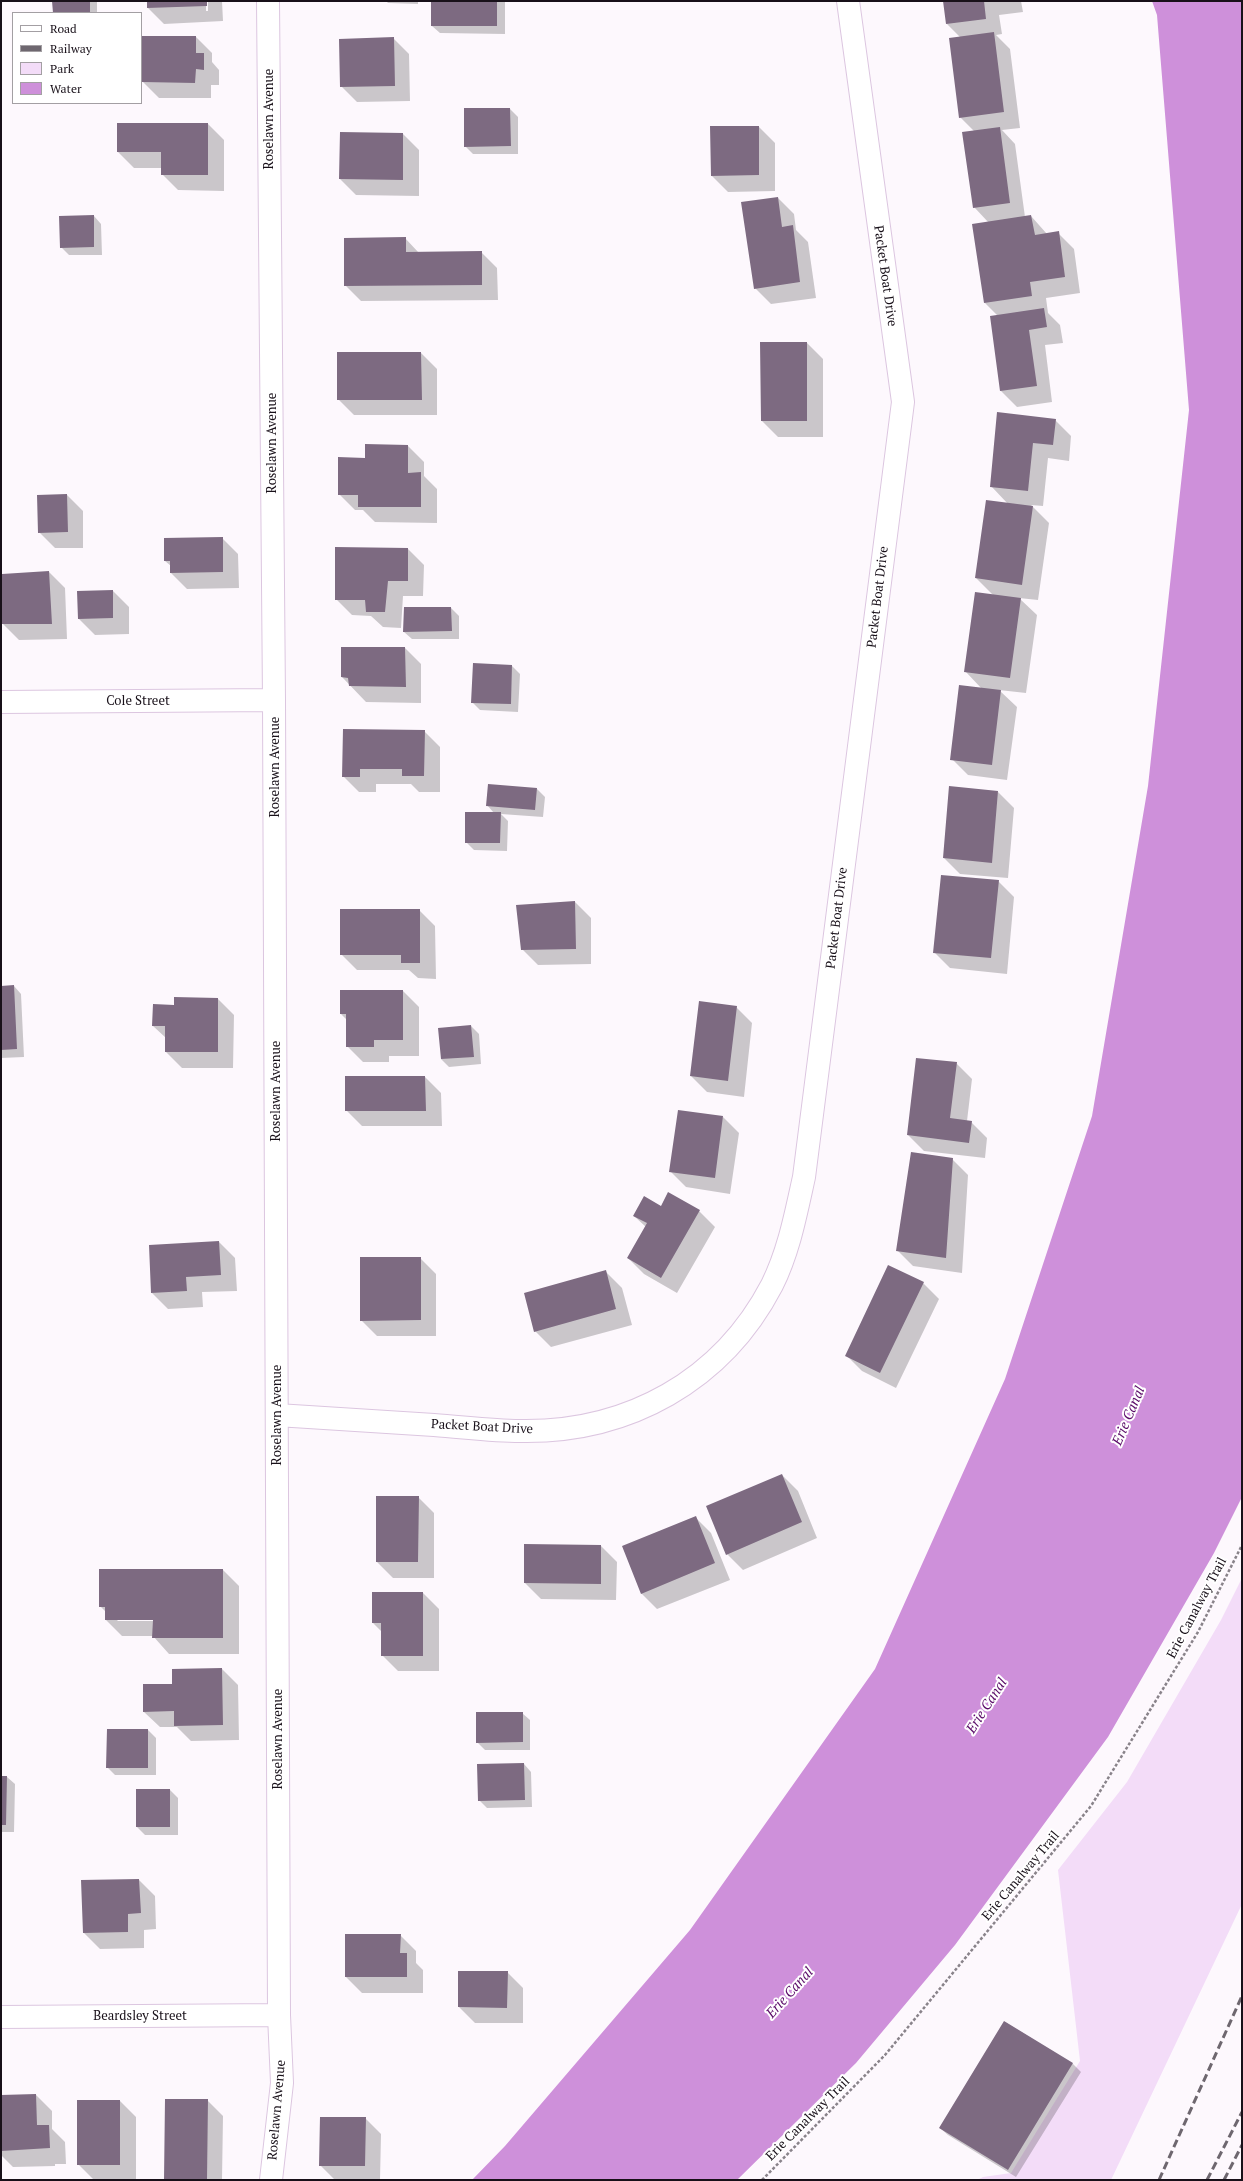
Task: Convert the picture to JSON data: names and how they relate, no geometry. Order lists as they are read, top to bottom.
{
  "streets": {
    "street": [
      "Roselawn Avenue",
      "Packet Boat Drive",
      "Cole Street",
      "Beardsley Street"
    ],
    "path": ["Erie Canalway Trail"]
  },
  "crossings": [
    ["Roselawn Avenue", "Packet Boat Drive"],
    ["Roselawn Avenue", "Cole Street"],
    ["Roselawn Avenue", "Beardsley Street"]
  ],
  "water": ["Erie Canal"],
  "legend": [
    "Road",
    "Railway",
    "Park",
    "Water"
  ]
}
